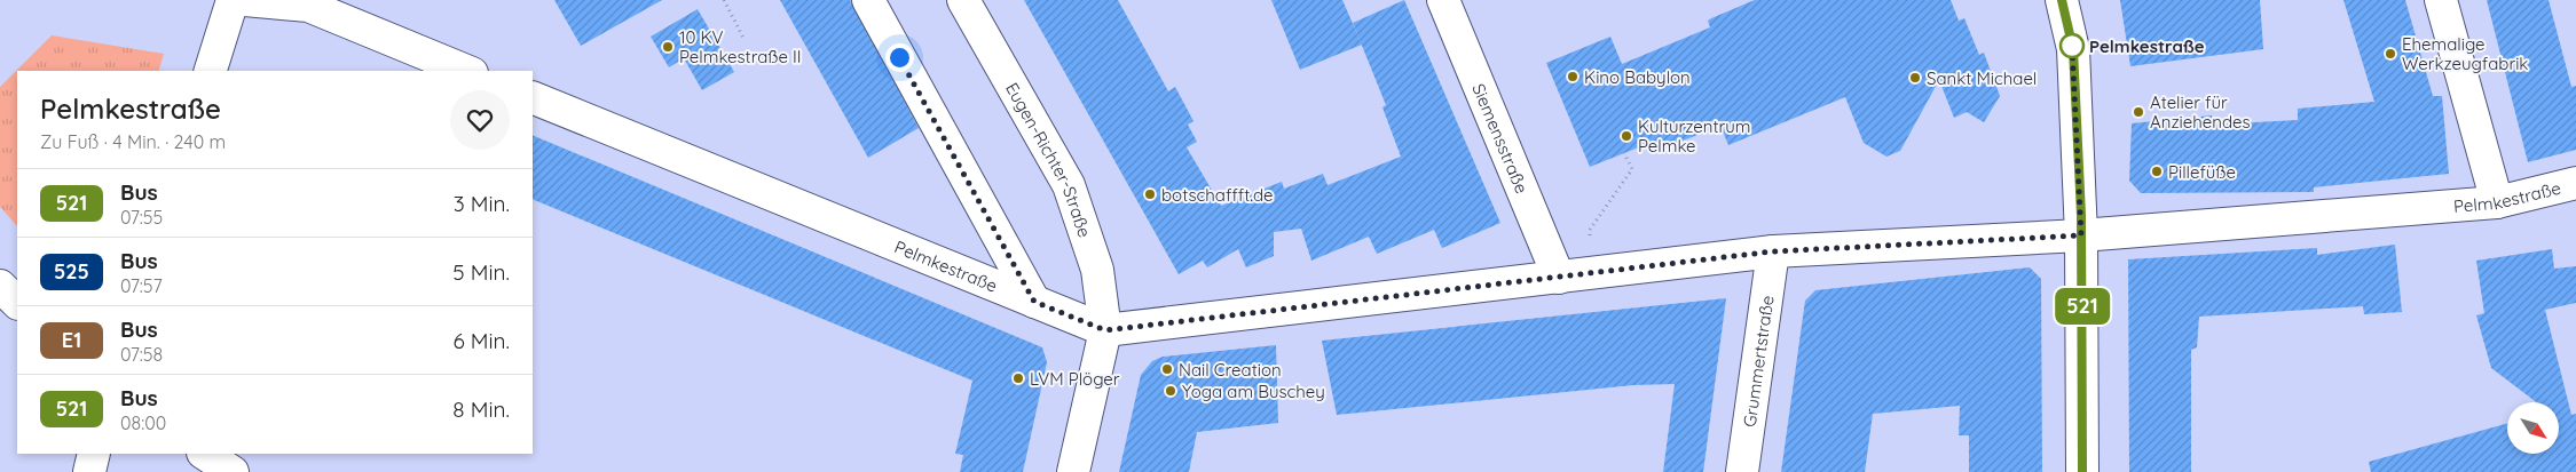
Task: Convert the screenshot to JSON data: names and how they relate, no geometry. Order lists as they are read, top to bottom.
{
  "streets": {
    "street": [
      "Siemensstraße",
      "Eugen-Richter-Straße",
      "Pelmkestraße",
      "Grummertstraße"
    ]
  },
  "crossings": [
    ["Siemensstraße", "Pelmkestraße"],
    ["Eugen-Richter-Straße", "Pelmkestraße"],
    ["Pelmkestraße", "Grummertstraße"]
  ],
  "places": [
    "Pelmkestraße",
    "10 KV Pelmkestraße II",
    "Ehemalige Werkzeugfabrik",
    "Kino Babylon",
    "Sankt Michael",
    "Atelier für Anziehendes",
    "Kulturzentrum Pelmke",
    "Pillefüße",
    "botschaffft.de",
    "Nail Creation",
    "LVM Plöger",
    "Yoga am Buschey"
  ],
  "lines": ["bus line 521"],
  "north": "bottom right",
  "page": {
    "on_map": "521",
    "heading": ["Pelmkestraße", "Zu Fuß · 4 Min. · 240 m"],
    "list": [
      {
        "mark": "521",
        "name": "Bus",
        "note": "07:55",
        "value": "3 Min."
      },
      {
        "mark": "525",
        "name": "Bus",
        "note": "07:57",
        "value": "5 Min."
      },
      {
        "mark": "E1",
        "name": "Bus",
        "note": "07:58",
        "value": "6 Min."
      },
      {
        "mark": "521",
        "name": "Bus",
        "note": "08:00",
        "value": "8 Min."
      }
    ]
  }
}
